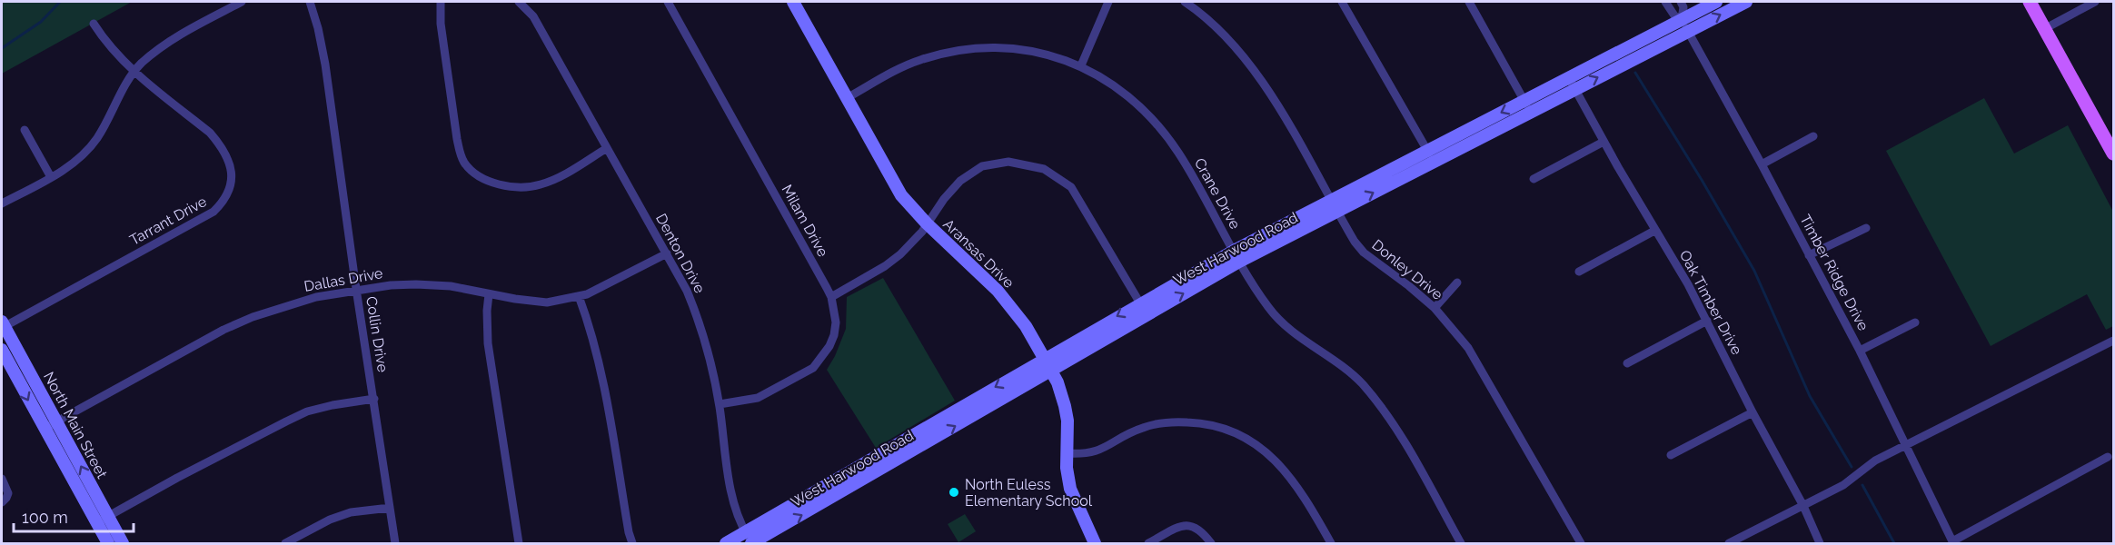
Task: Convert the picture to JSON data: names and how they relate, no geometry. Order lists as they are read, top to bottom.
{
  "streets": {
    "main road": ["West Harwood Road", "Aransas Drive", "North Main Street"],
    "street": [
      "Crane Drive",
      "Tarrant Drive",
      "Milam Drive",
      "Denton Drive",
      "Donley Drive",
      "Timber Ridge Drive",
      "Dallas Drive",
      "Oak Timber Drive",
      "Collin Drive"
    ]
  },
  "crossings": [
    ["Crane Drive", "West Harwood Road"],
    ["Crane Drive", "Aransas Drive"],
    ["Tarrant Drive", "North Main Street"],
    ["Milam Drive", "Denton Drive"],
    ["West Harwood Road", "Denton Drive"],
    ["West Harwood Road", "Aransas Drive"],
    ["West Harwood Road", "Donley Drive"],
    ["West Harwood Road", "Timber Ridge Drive"],
    ["West Harwood Road", "Oak Timber Drive"],
    ["Denton Drive", "Dallas Drive"],
    ["Dallas Drive", "Collin Drive"],
    ["Dallas Drive", "North Main Street"]
  ],
  "places": ["North Euless Elementary School"],
  "scale_bar": "100 m"
}
